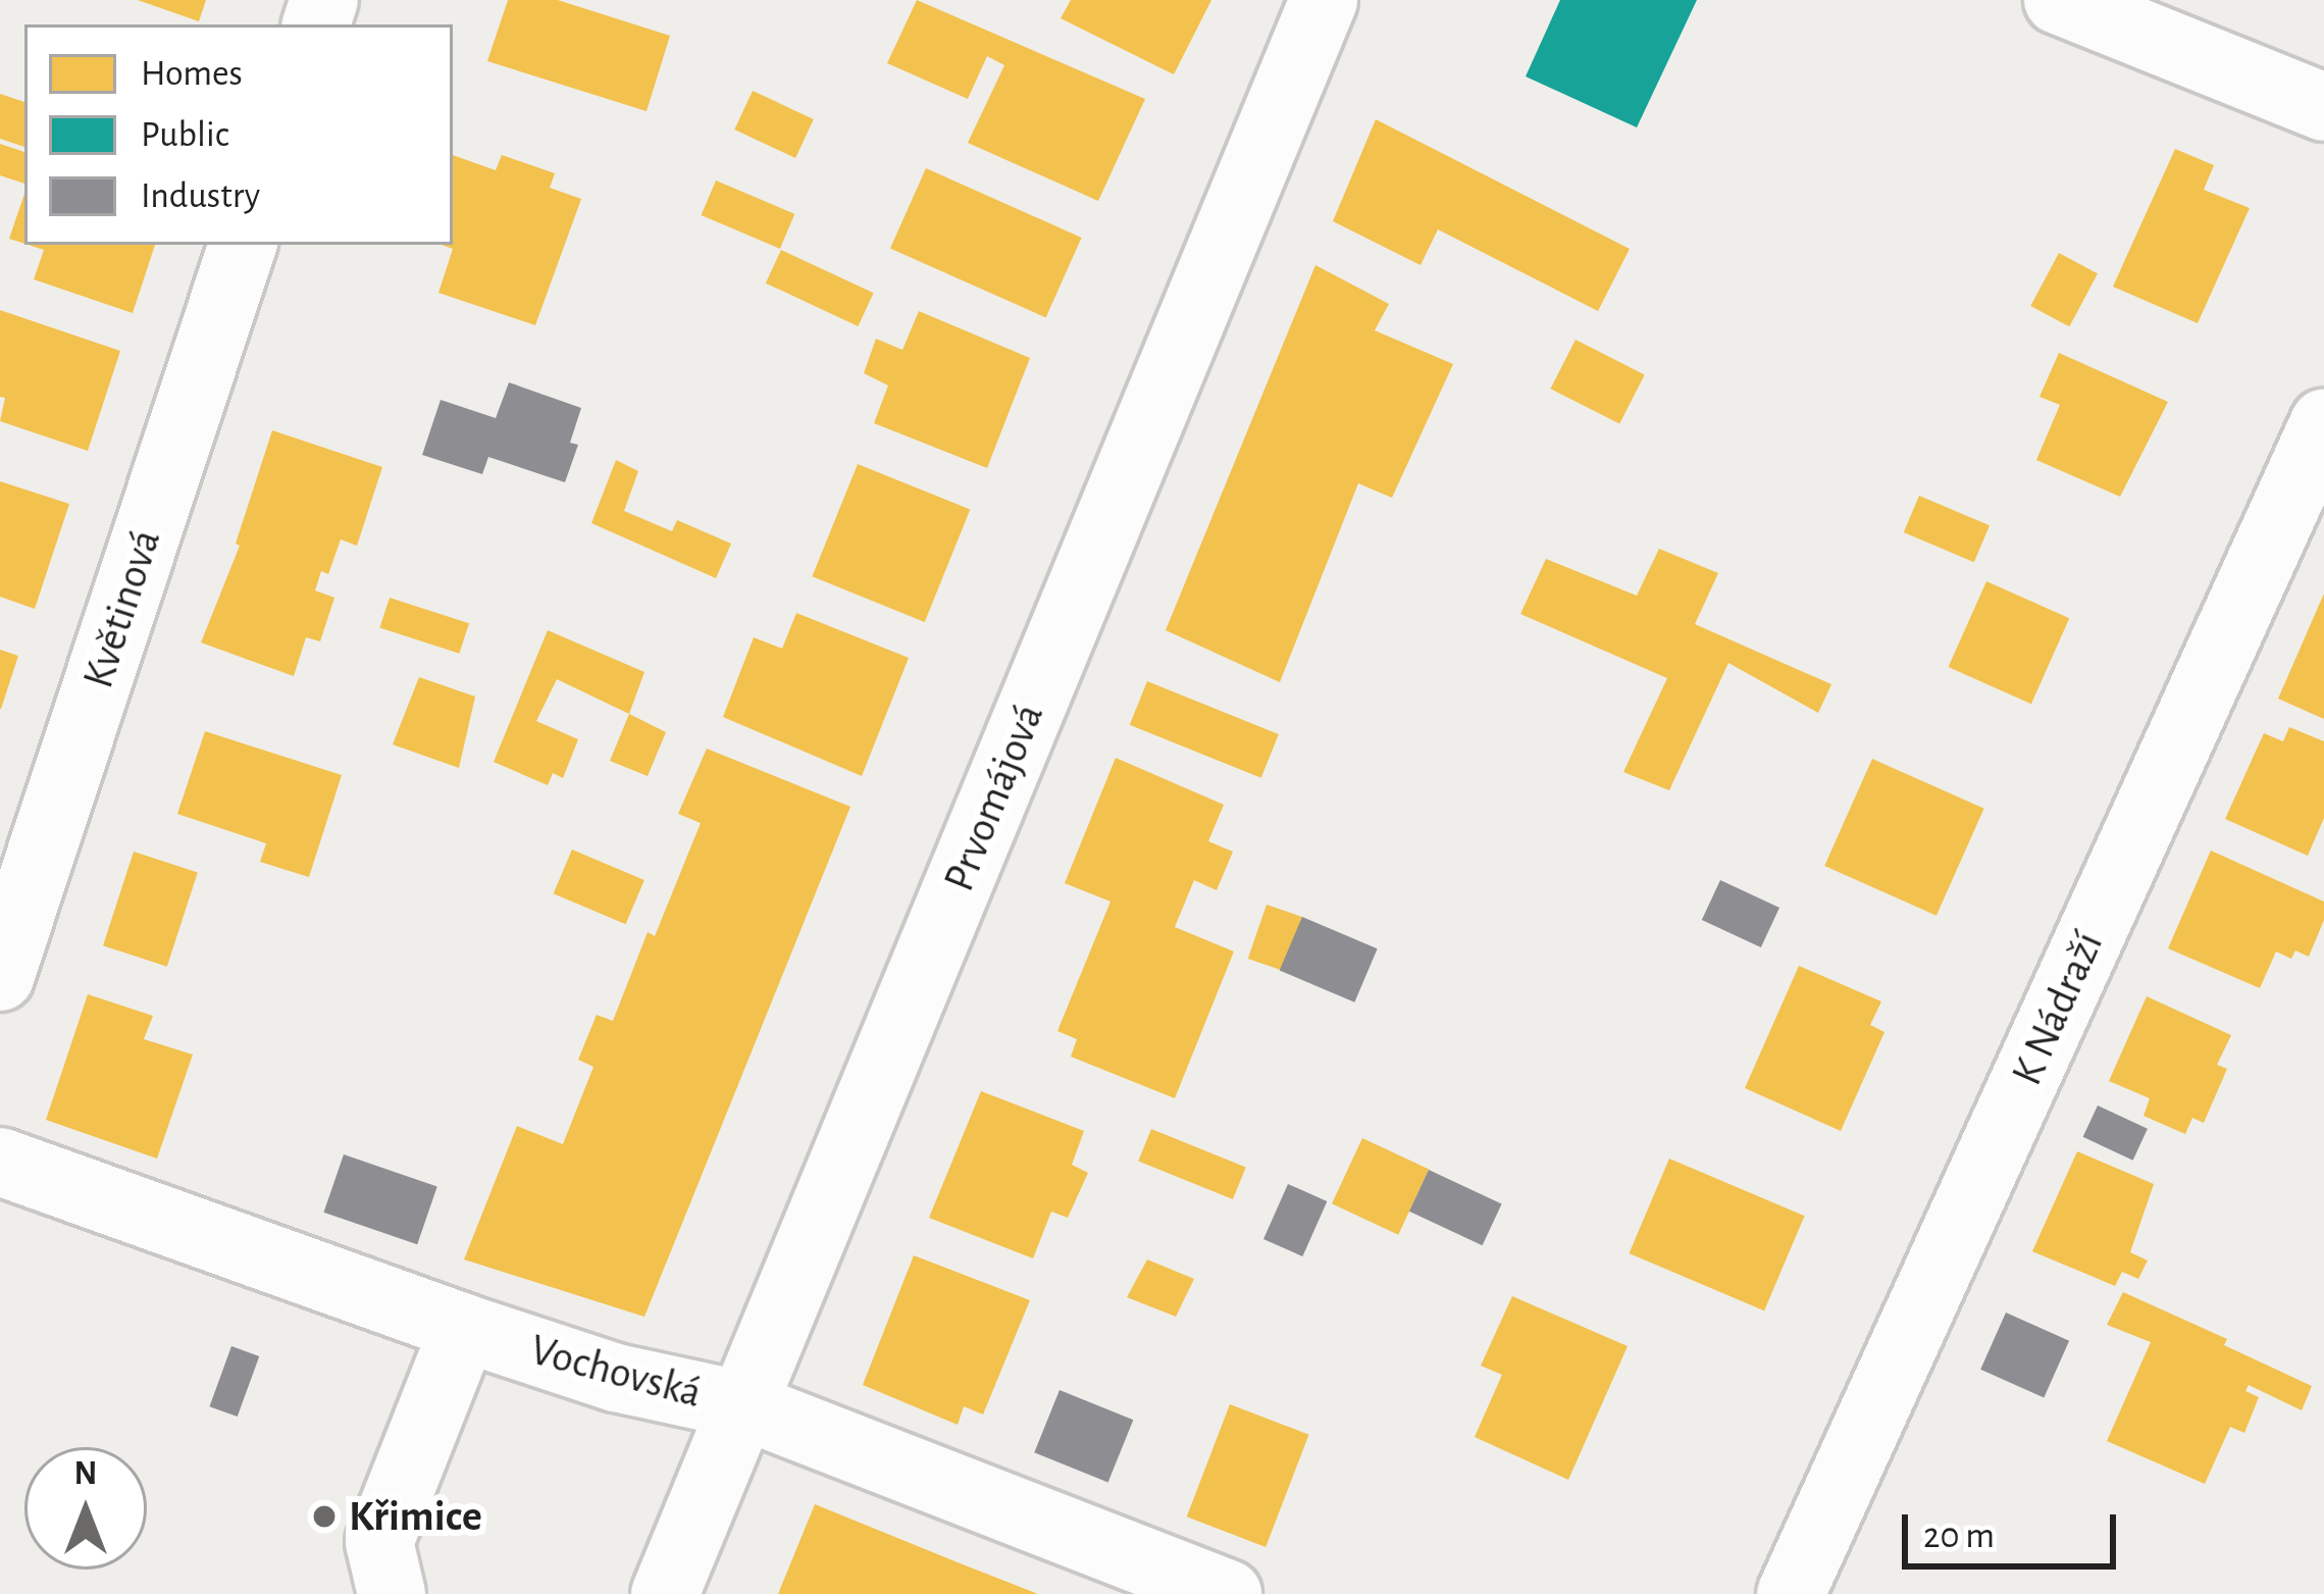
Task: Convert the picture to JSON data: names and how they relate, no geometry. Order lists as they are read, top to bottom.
{
  "streets": {
    "street": [
      "Květinová",
      "Prvomájová",
      "K Nádraží",
      "Vochovská"
    ]
  },
  "crossings": [
    ["Prvomájová", "Vochovská"]
  ],
  "places": ["Křimice"],
  "legend": ["Homes", "Public", "Industry"],
  "scale_bar": "20 m",
  "north": "top"
}
